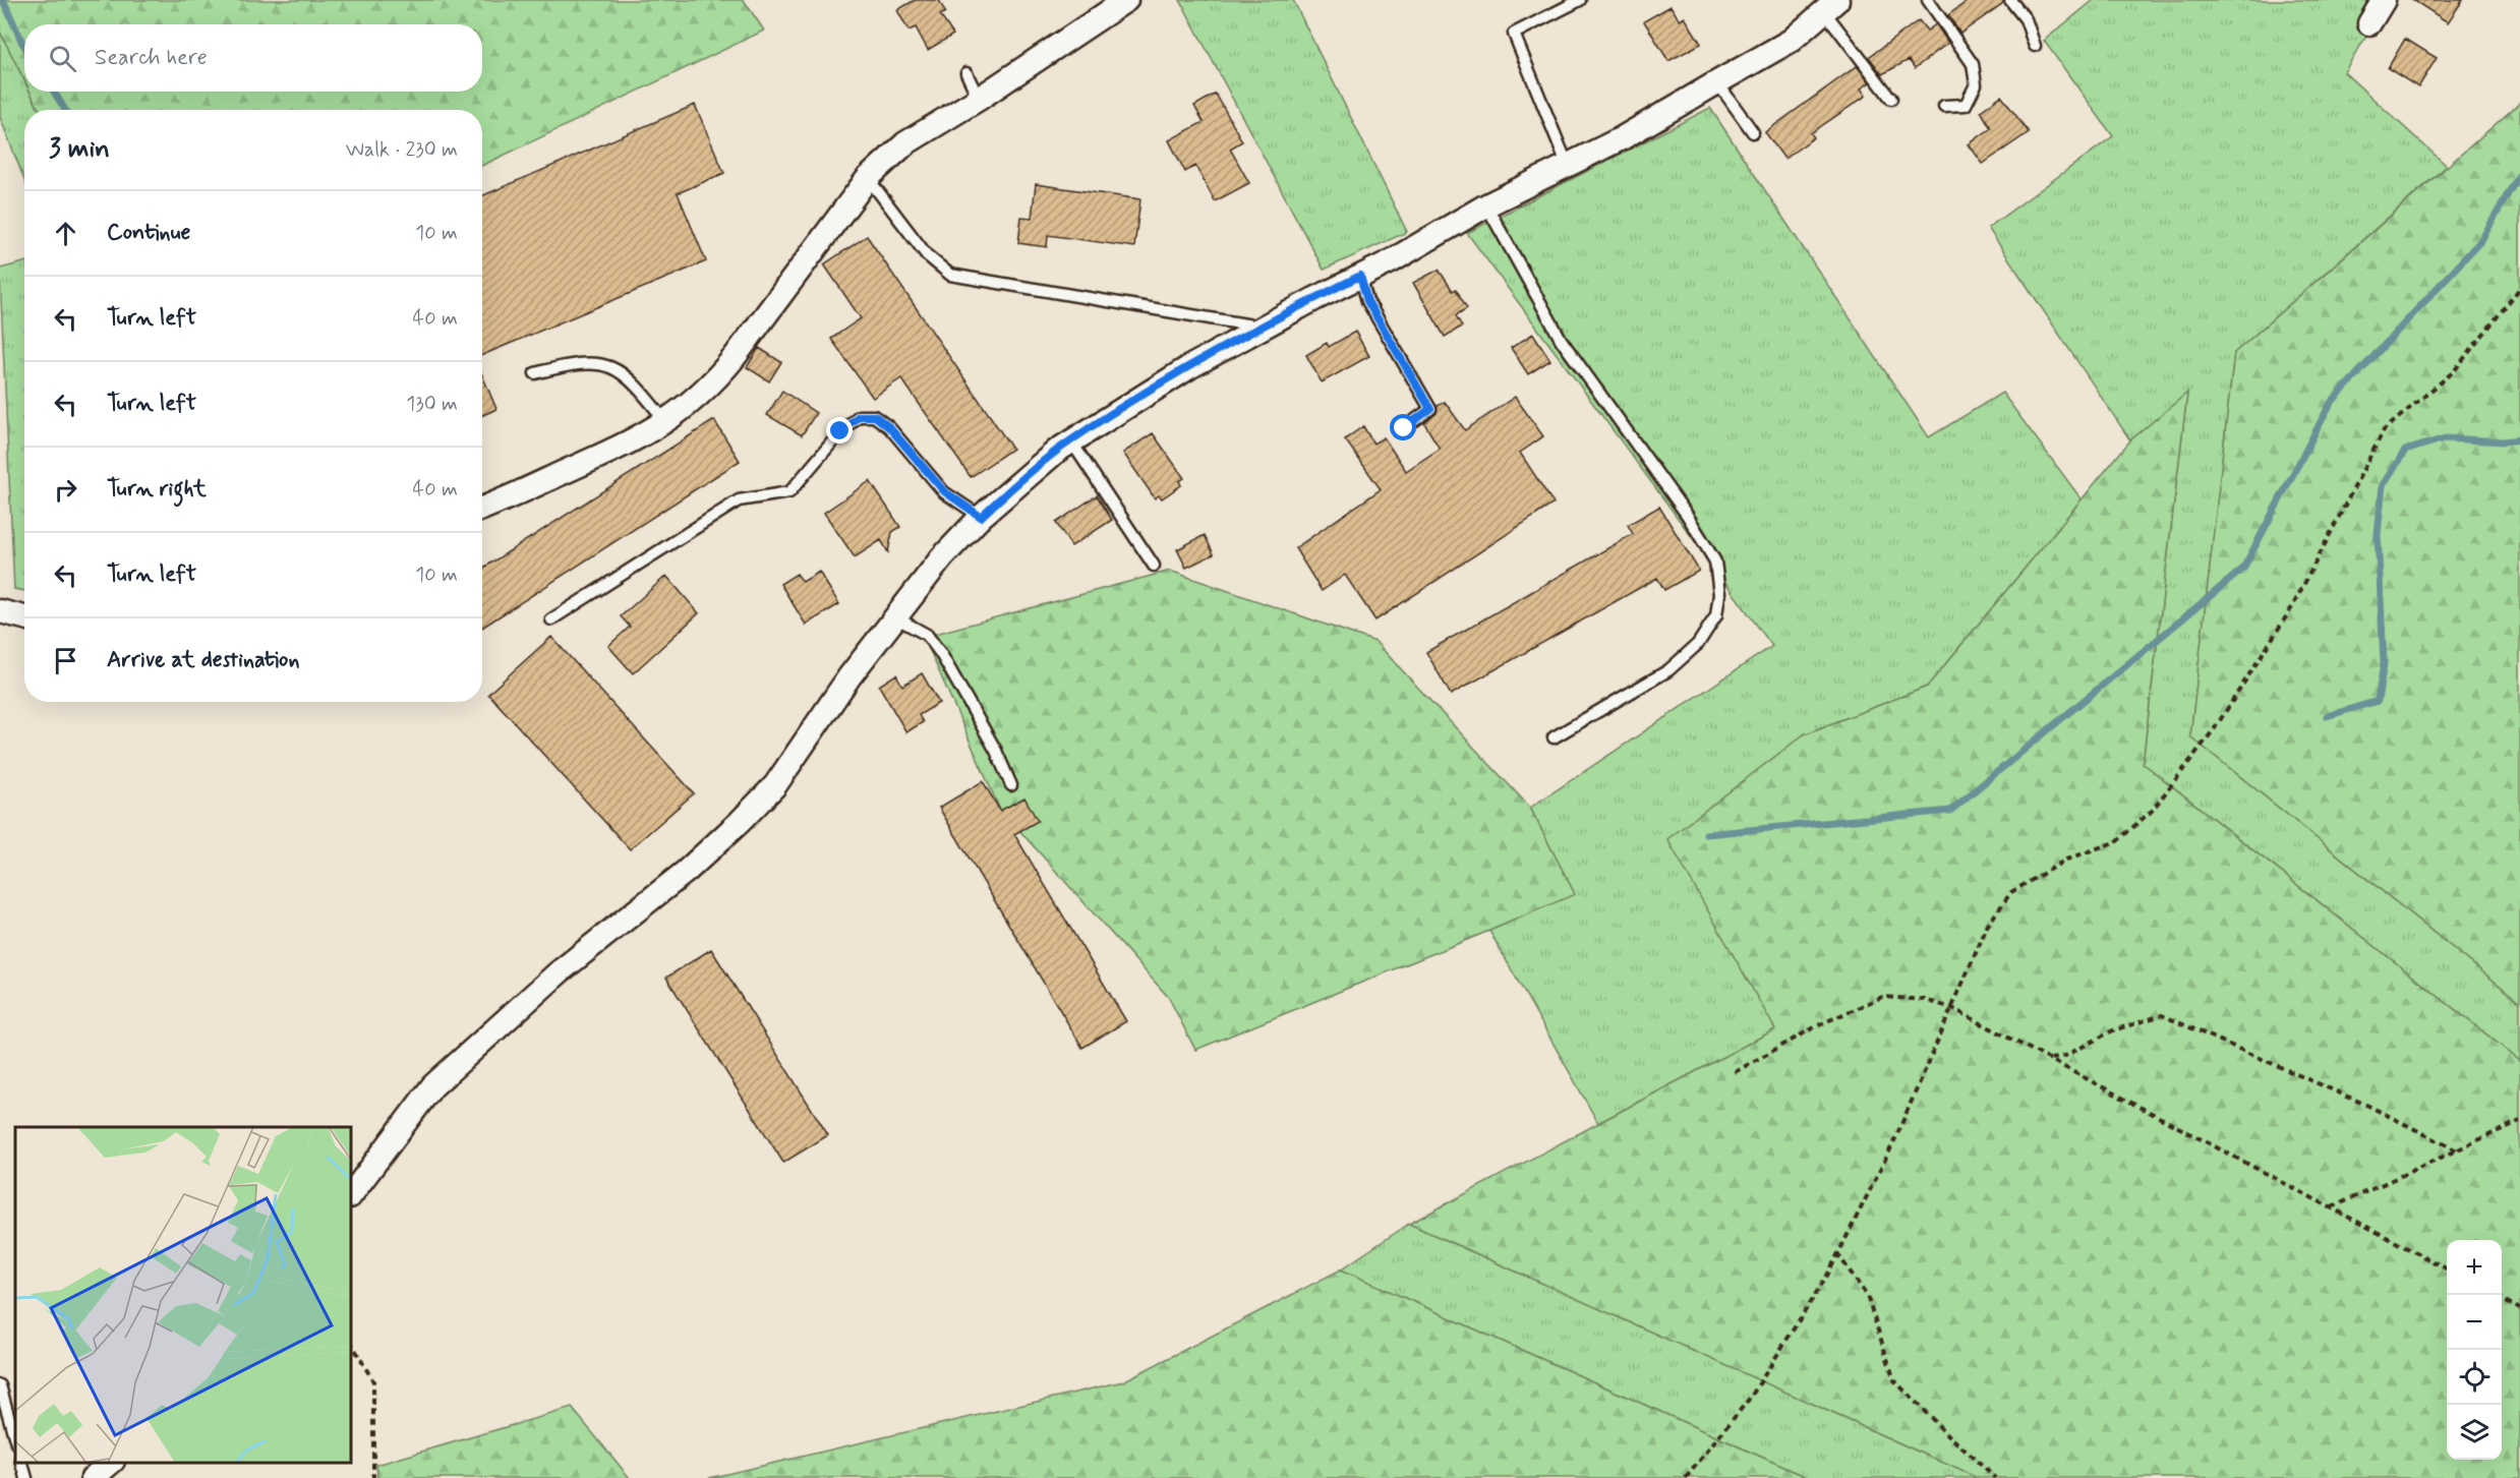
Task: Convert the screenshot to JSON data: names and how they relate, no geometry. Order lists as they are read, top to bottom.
{
  "page": {
    "search": "Search here",
    "heading": ["3 min", "Walk · 230 m"],
    "list": [
      ["Continue", "10 m"],
      ["Turn left", "40 m"],
      ["Turn left", "130 m"],
      ["Turn right", "40 m"],
      ["Turn left", "10 m"],
      "Arrive at destination"
    ],
    "map_buttons": ["+", "−"]
  }
}
